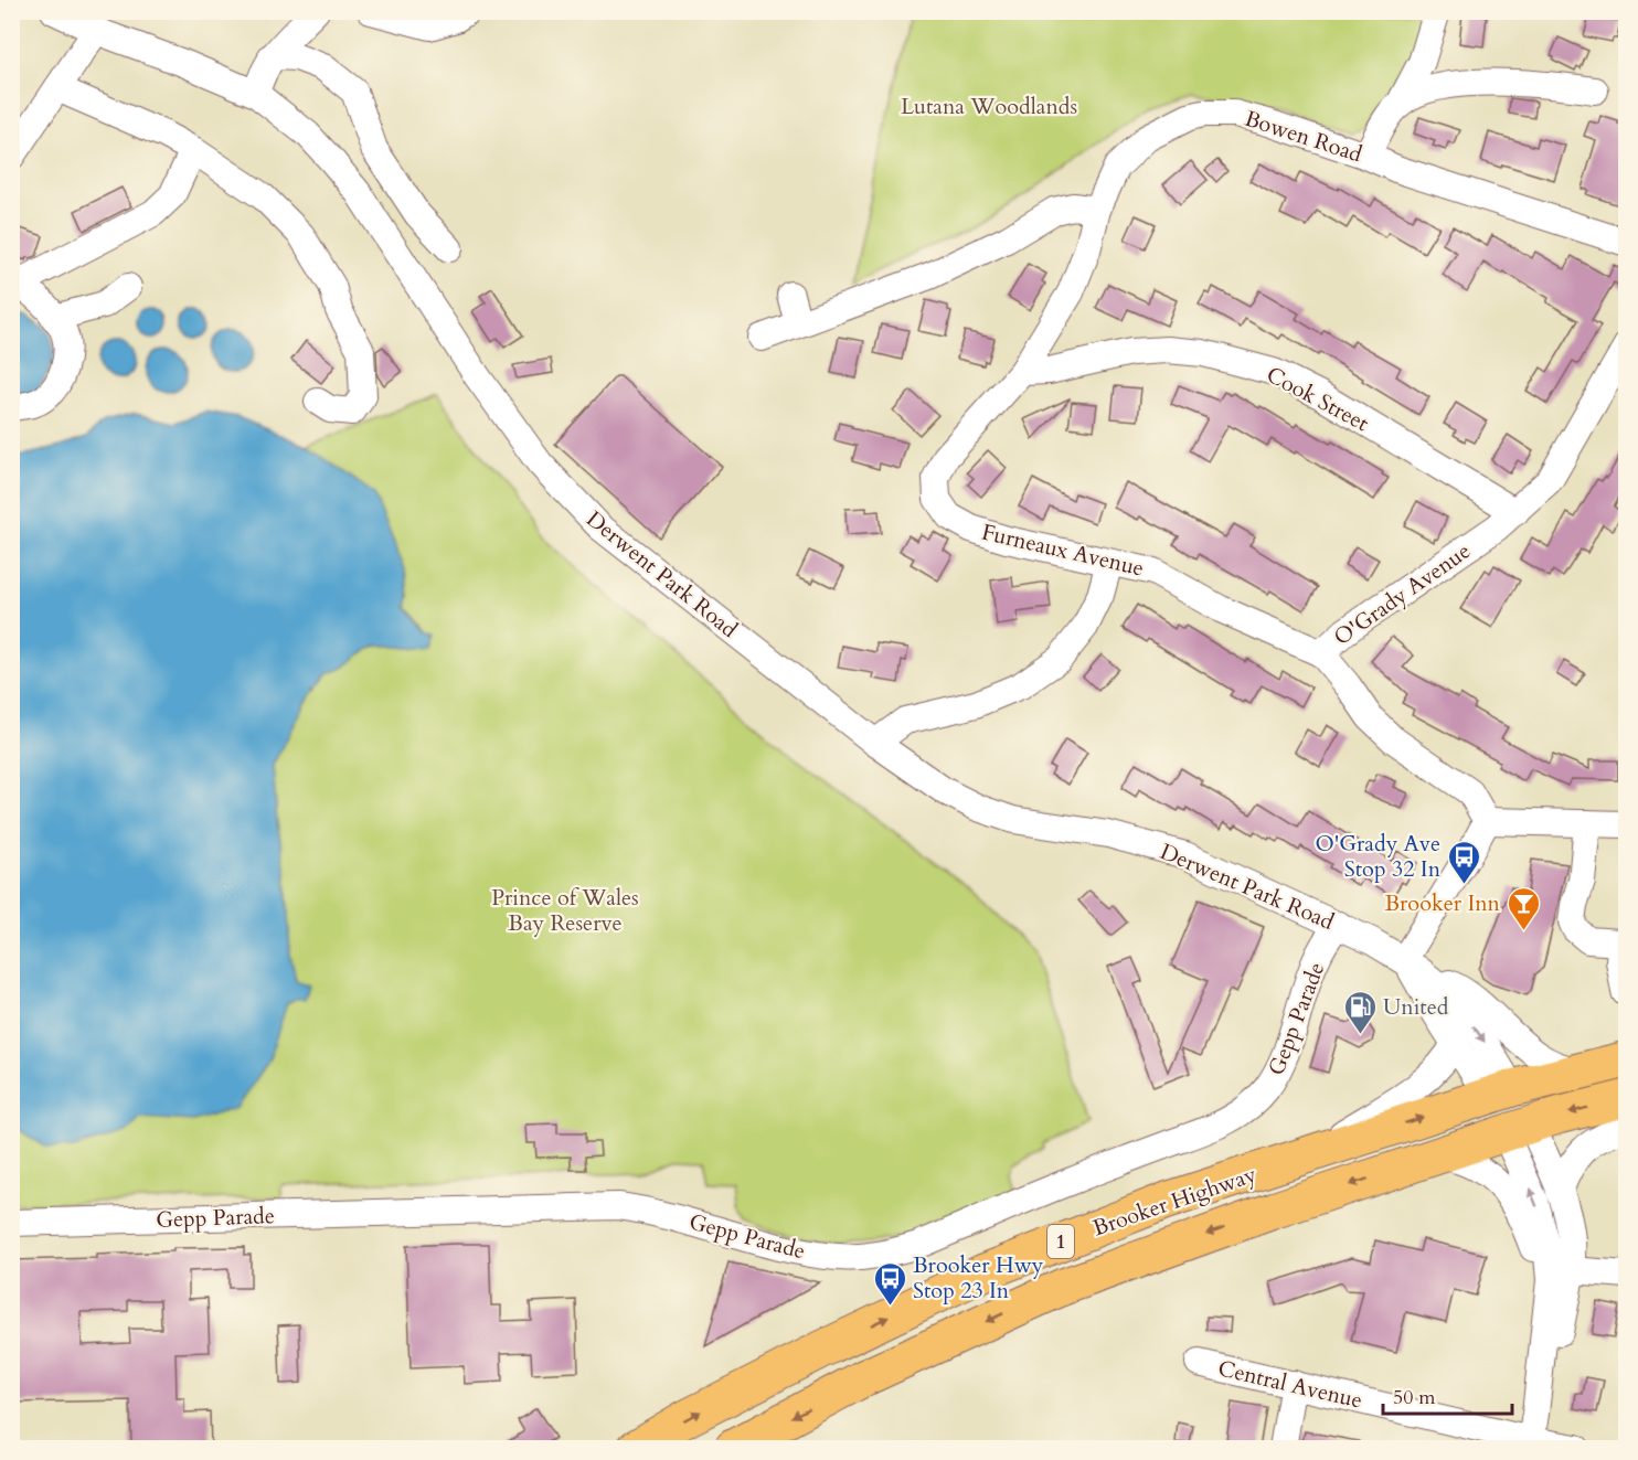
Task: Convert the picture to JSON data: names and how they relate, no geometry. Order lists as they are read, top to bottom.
{
  "streets": {
    "highway": ["Derwent Park Road", "Brooker Highway", "1"],
    "street": [
      "Bowen Road",
      "Cook Street",
      "Furneaux Avenue",
      "O'Grady Avenue",
      "Gepp Parade",
      "Central Avenue"
    ]
  },
  "crossings": [
    ["Bowen Road", "Furneaux Avenue"],
    ["Cook Street", "Furneaux Avenue"],
    ["Cook Street", "O'Grady Avenue"],
    ["Furneaux Avenue", "O'Grady Avenue"],
    ["Derwent Park Road", "Gepp Parade"],
    ["Derwent Park Road", "Brooker Highway"],
    ["Derwent Park Road", "Central Avenue"]
  ],
  "parks": ["Lutana Woodlands", "Prince of Wales Bay Reserve"],
  "places": {
    "bus stop": ["O'Grady Ave Stop 32 In", "Brooker Hwy Stop 23 In"],
    "bar": ["Brooker Inn"],
    "fuel station": ["United"]
  },
  "scale_bar": "50 m"
}
